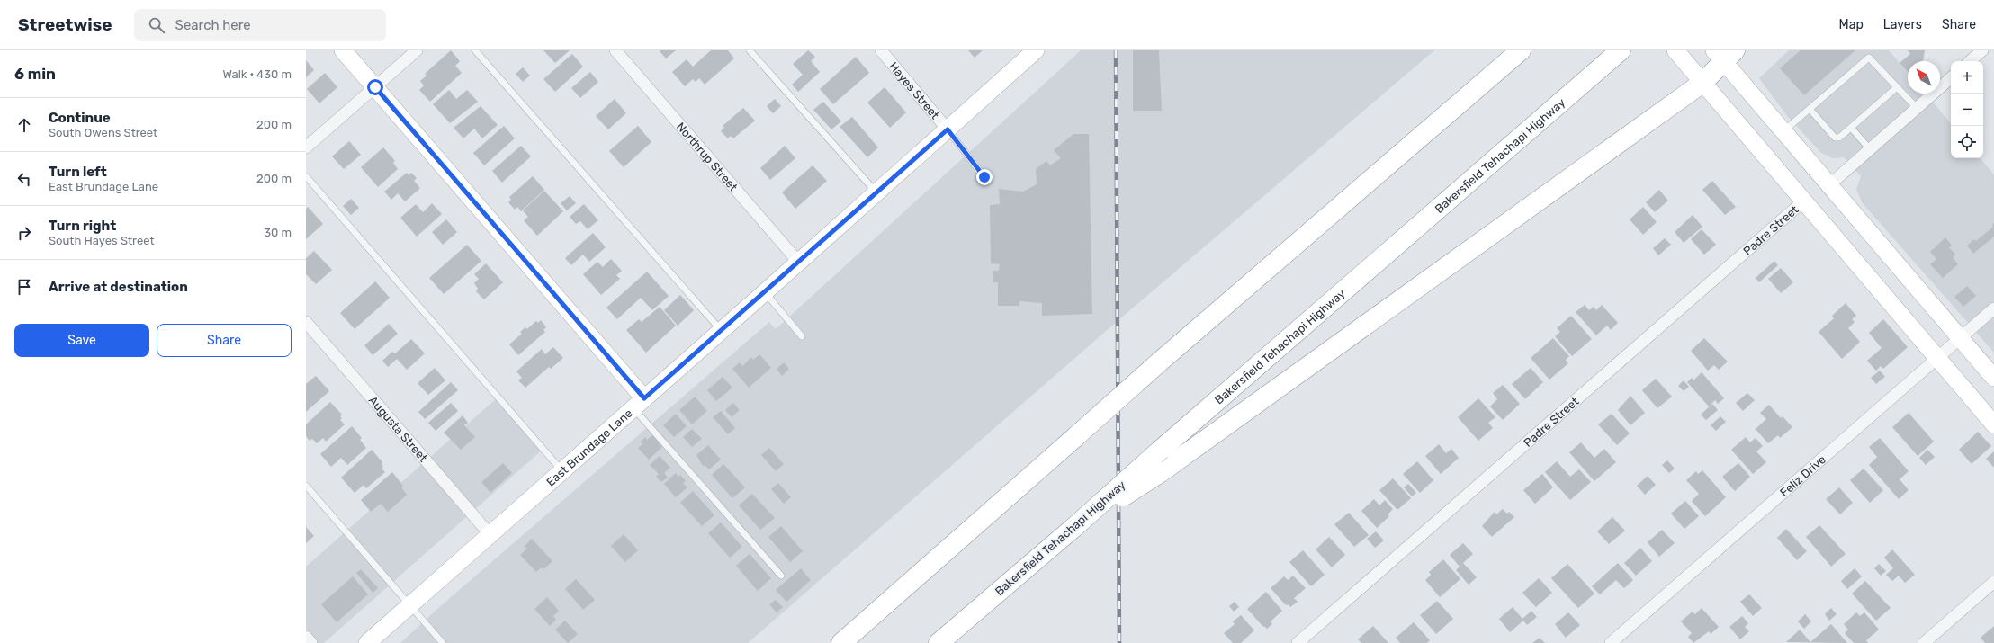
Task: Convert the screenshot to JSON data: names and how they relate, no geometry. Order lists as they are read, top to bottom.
{
  "streets": {
    "highway": ["Bakersfield Tehachapi Highway"],
    "street": [
      "Hayes Street",
      "Northrup Street",
      "Padre Street",
      "Augusta Street",
      "East Brundage Lane",
      "Feliz Drive"
    ]
  },
  "crossings": [
    ["Hayes Street", "East Brundage Lane"],
    ["Northrup Street", "East Brundage Lane"],
    ["Augusta Street", "East Brundage Lane"]
  ],
  "north": "top left",
  "page": {
    "header": "Streetwise",
    "search": "Search here",
    "nav": ["Map", "Layers", "Share"],
    "heading": ["6 min", "Walk · 430 m"],
    "map_buttons": ["+", "−"],
    "list": [
      ["Continue", "South Owens Street", "200 m"],
      ["Turn left", "East Brundage Lane", "200 m"],
      ["Turn right", "South Hayes Street", "30 m"],
      "Arrive at destination"
    ],
    "buttons": ["Save", "Share"]
  }
}
